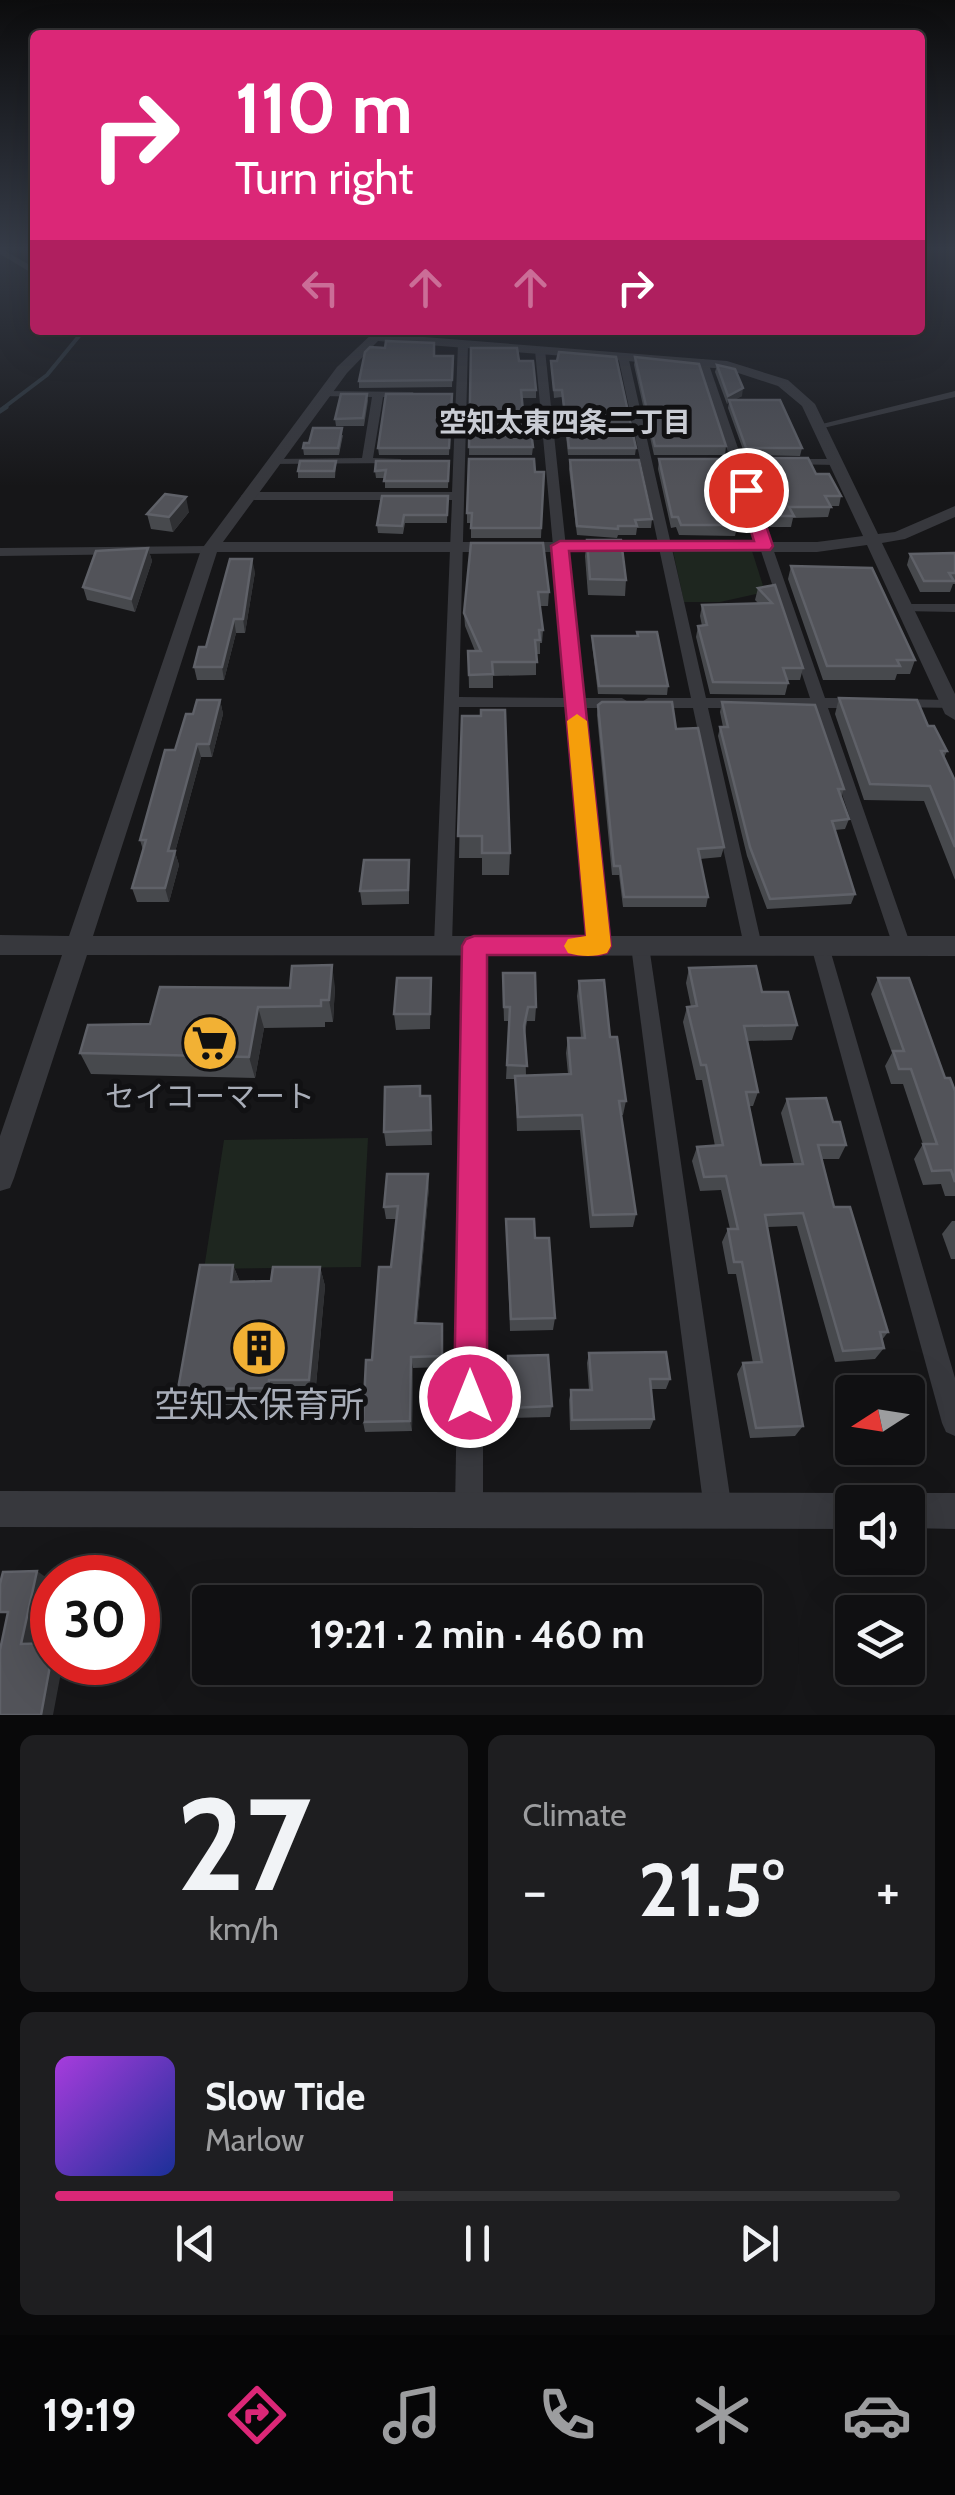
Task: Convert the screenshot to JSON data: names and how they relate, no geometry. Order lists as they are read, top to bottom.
{
  "districts": ["空知太東四条二丁目"],
  "places": {
    "supermarket": ["セイコーマート"],
    "building": ["空知太保育所"]
  },
  "north": "left",
  "page": {
    "turn": ["110 m", "Turn right"],
    "limit": "30",
    "trip": "19:21 · 2 min · 460 m",
    "tile": [
      ["27", "km/h"],
      "Climate"
    ],
    "heat": ["−", "21.5°", "+"],
    "song": ["Slow Tide", "Marlow"],
    "tabs": "19:19"
  }
}
